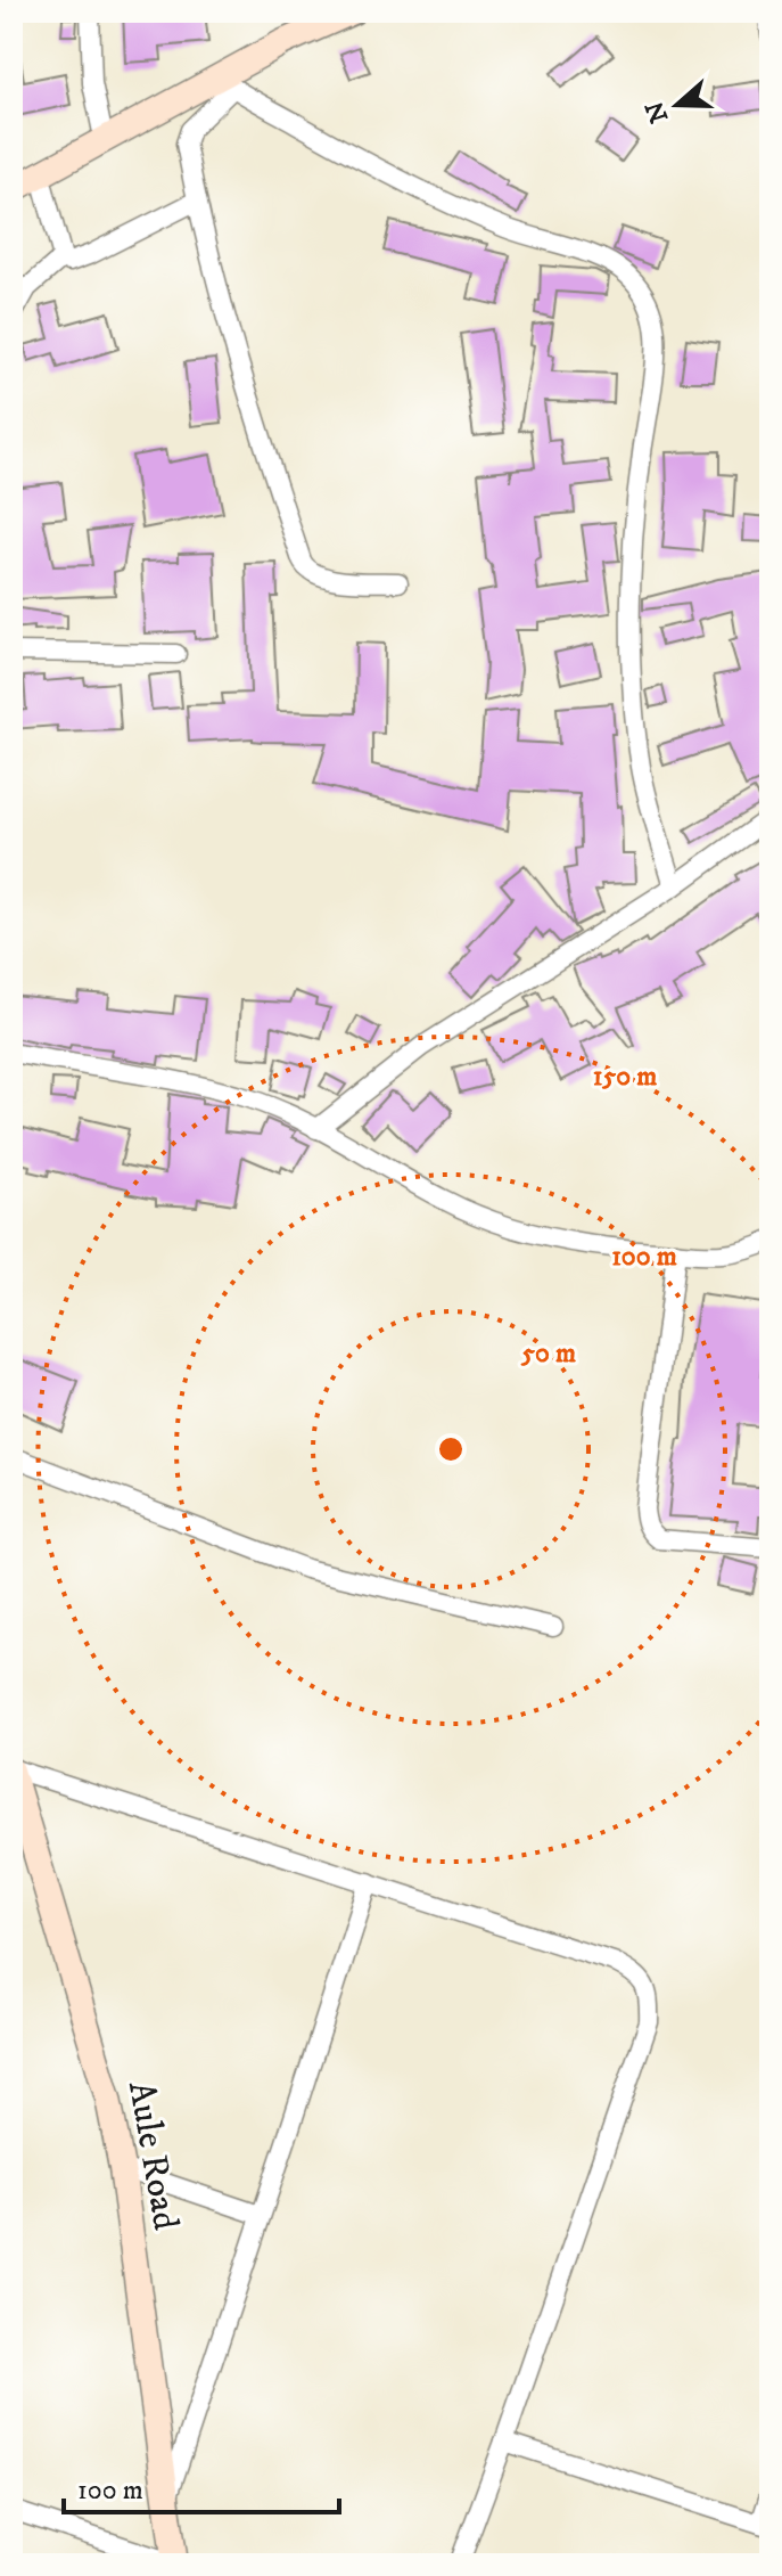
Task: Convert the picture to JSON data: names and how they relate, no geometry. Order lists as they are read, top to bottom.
{
  "streets": {
    "street": ["Aule Road"]
  },
  "scale_bar": "100 m",
  "north": "left",
  "rings": ["150 m", "100 m", "50 m"]
}
